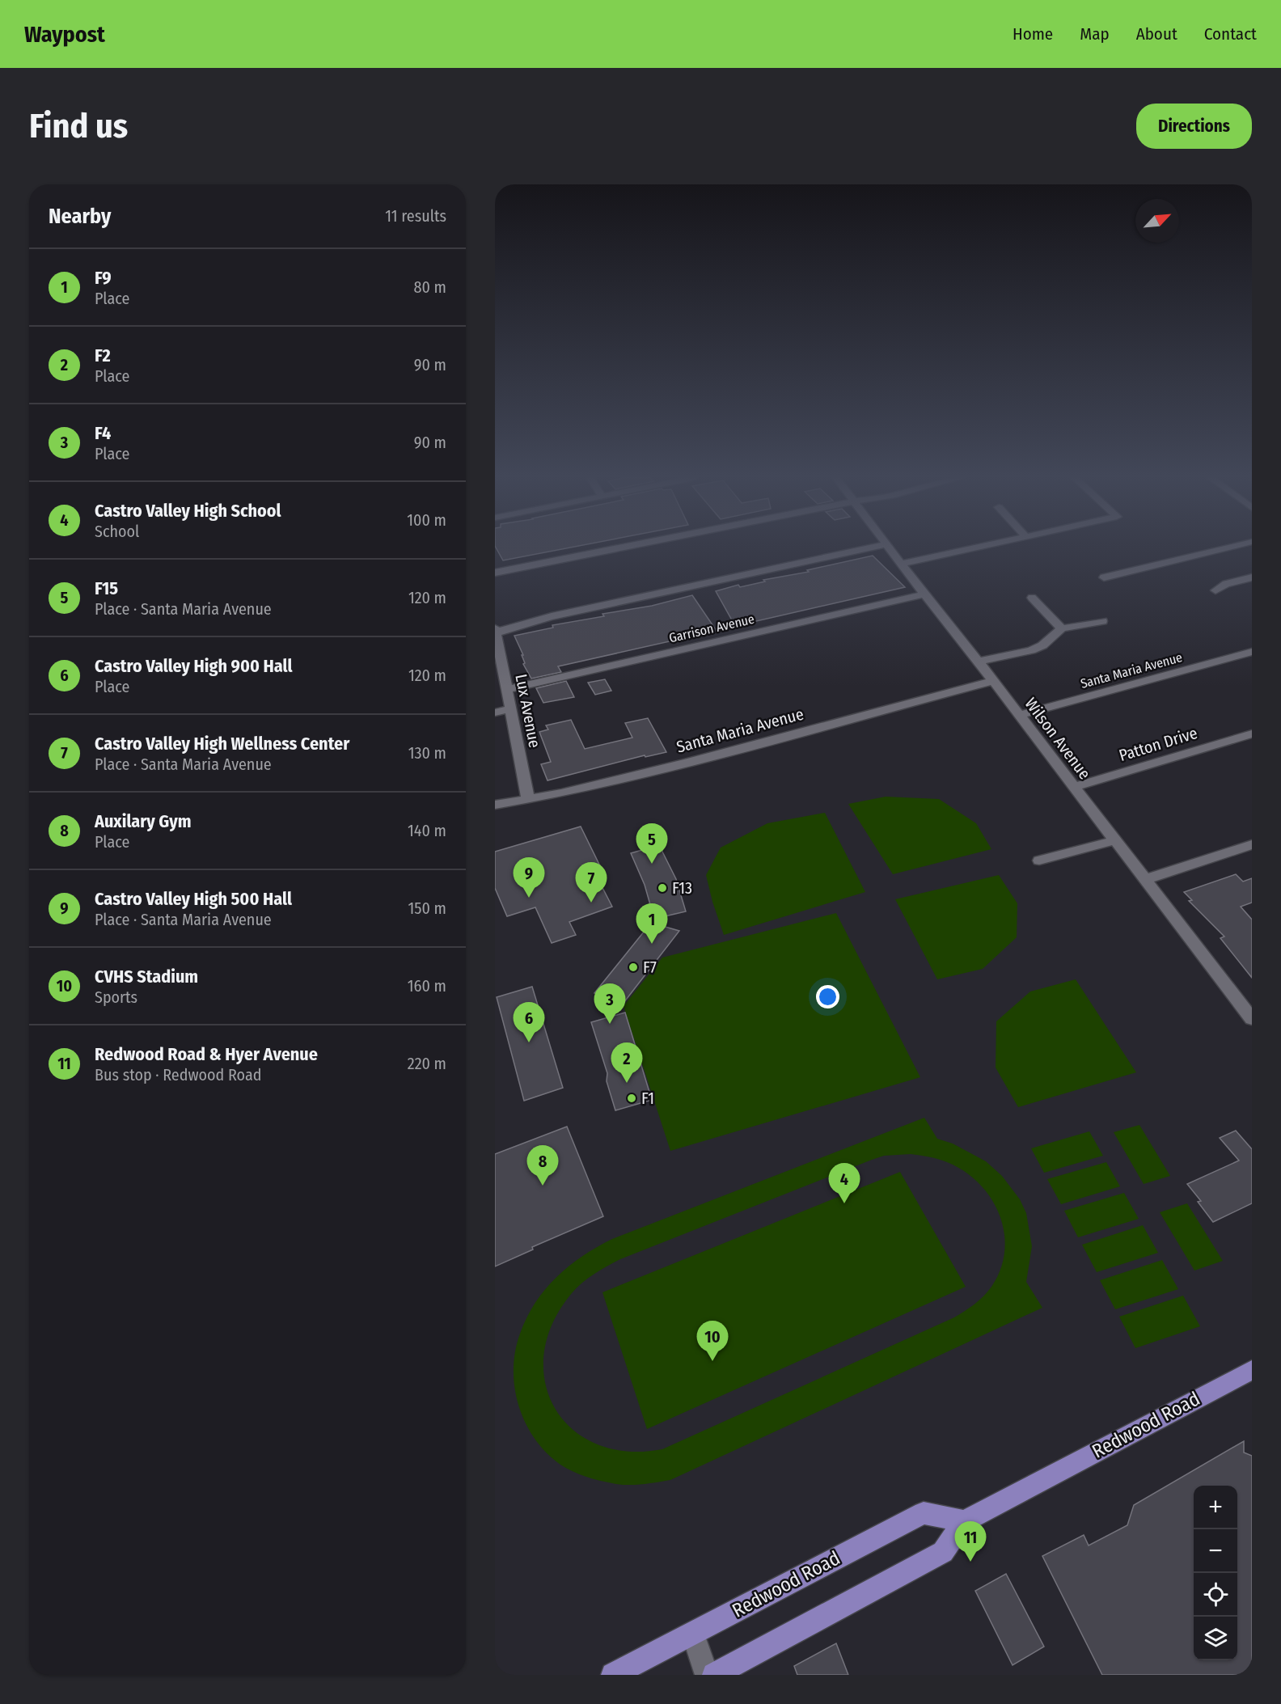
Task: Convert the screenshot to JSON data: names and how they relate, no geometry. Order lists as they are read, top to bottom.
{
  "streets": {
    "main road": ["Redwood Road"],
    "street": [
      "Garrison Avenue",
      "Santa Maria Avenue",
      "Lux Avenue",
      "Wilson Avenue",
      "Patton Drive"
    ]
  },
  "crossings": [
    ["Garrison Avenue", "Lux Avenue"],
    ["Garrison Avenue", "Wilson Avenue"],
    ["Santa Maria Avenue", "Lux Avenue"],
    ["Santa Maria Avenue", "Wilson Avenue"],
    ["Wilson Avenue", "Patton Drive"]
  ],
  "places": ["F13", "F7", "F1"],
  "north": "top right",
  "page": {
    "header": "Waypost",
    "nav": [
      "Home",
      "Map",
      "About",
      "Contact"
    ],
    "buttons": "Directions",
    "title": "Find us",
    "heading": ["Nearby", "11 results"],
    "list": [
      {
        "mark": "1",
        "name": "F9",
        "note": "Place",
        "value": "80 m"
      },
      {
        "mark": "2",
        "name": "F2",
        "note": "Place",
        "value": "90 m"
      },
      {
        "mark": "3",
        "name": "F4",
        "note": "Place",
        "value": "90 m"
      },
      {
        "mark": "4",
        "name": "Castro Valley High School",
        "note": "School",
        "value": "100 m"
      },
      {
        "mark": "5",
        "name": "F15",
        "note": "Place · Santa Maria Avenue",
        "value": "120 m"
      },
      {
        "mark": "6",
        "name": "Castro Valley High 900 Hall",
        "note": "Place",
        "value": "120 m"
      },
      {
        "mark": "7",
        "name": "Castro Valley High Wellness Center",
        "note": "Place · Santa Maria Avenue",
        "value": "130 m"
      },
      {
        "mark": "8",
        "name": "Auxilary Gym",
        "note": "Place",
        "value": "140 m"
      },
      {
        "mark": "9",
        "name": "Castro Valley High 500 Hall",
        "note": "Place · Santa Maria Avenue",
        "value": "150 m"
      },
      {
        "mark": "10",
        "name": "CVHS Stadium",
        "note": "Sports",
        "value": "160 m"
      },
      {
        "mark": "11",
        "name": "Redwood Road & Hyer Avenue",
        "note": "Bus stop · Redwood Road",
        "value": "220 m"
      }
    ],
    "pins": [
      "5",
      "9",
      "7",
      "1",
      "3",
      "6",
      "2",
      "8",
      "4",
      "10",
      "11"
    ],
    "map_buttons": ["+", "−"]
  }
}
